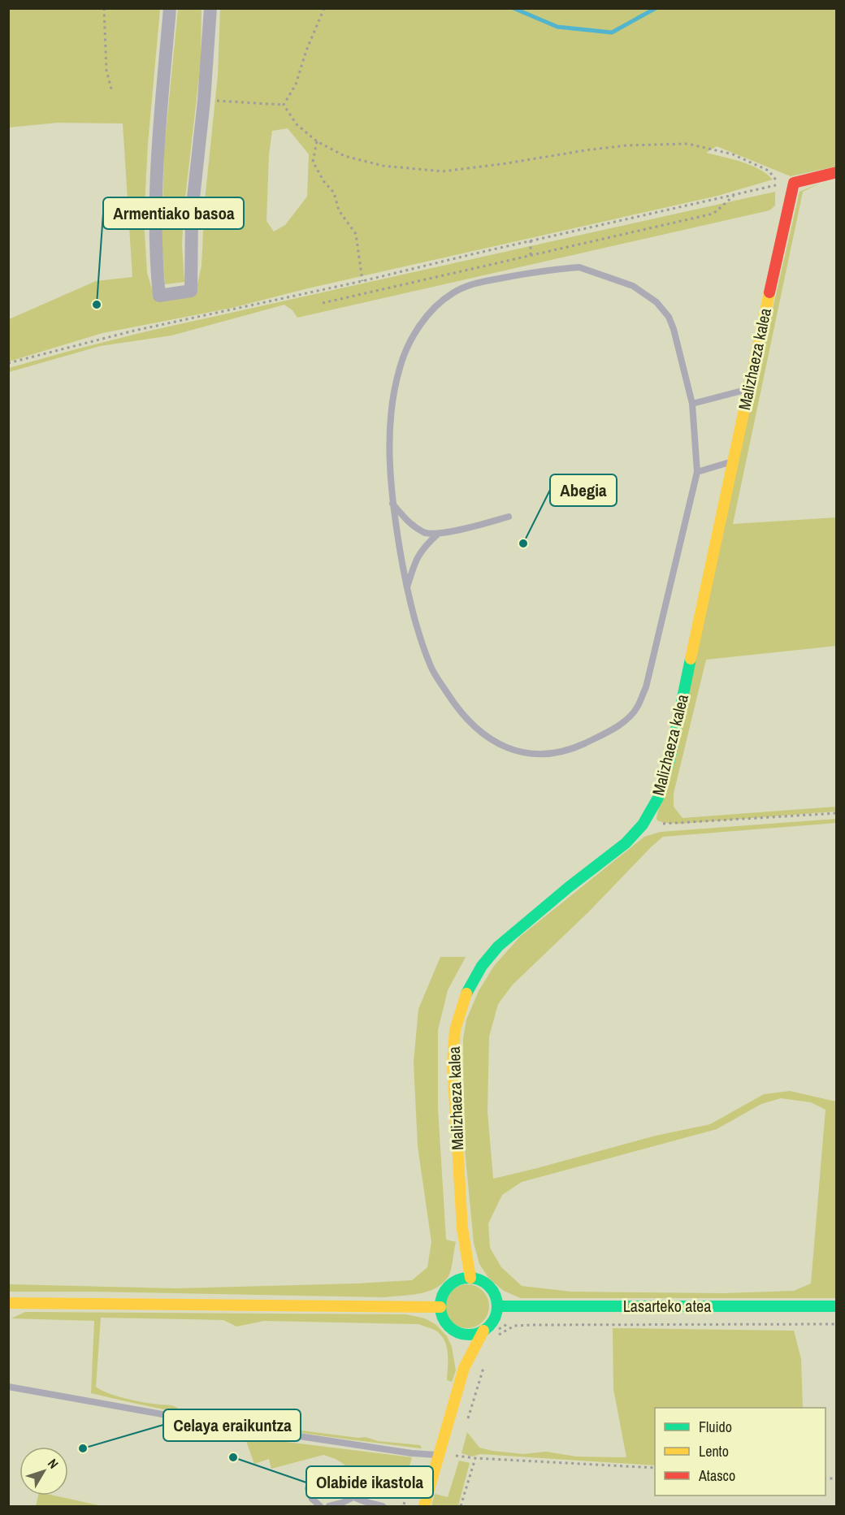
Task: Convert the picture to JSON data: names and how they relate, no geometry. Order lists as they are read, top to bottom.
{
  "streets": {
    "street": ["Malizhaeza kalea", "Lasarteko atea"]
  },
  "crossings": [
    ["Malizhaeza kalea", "Lasarteko atea"]
  ],
  "places": [
    "Armentiako basoa",
    "Abegia",
    "Celaya eraikuntza",
    "Olabide ikastola"
  ],
  "legend": ["Fluido", "Lento", "Atasco"],
  "north": "top right"
}
